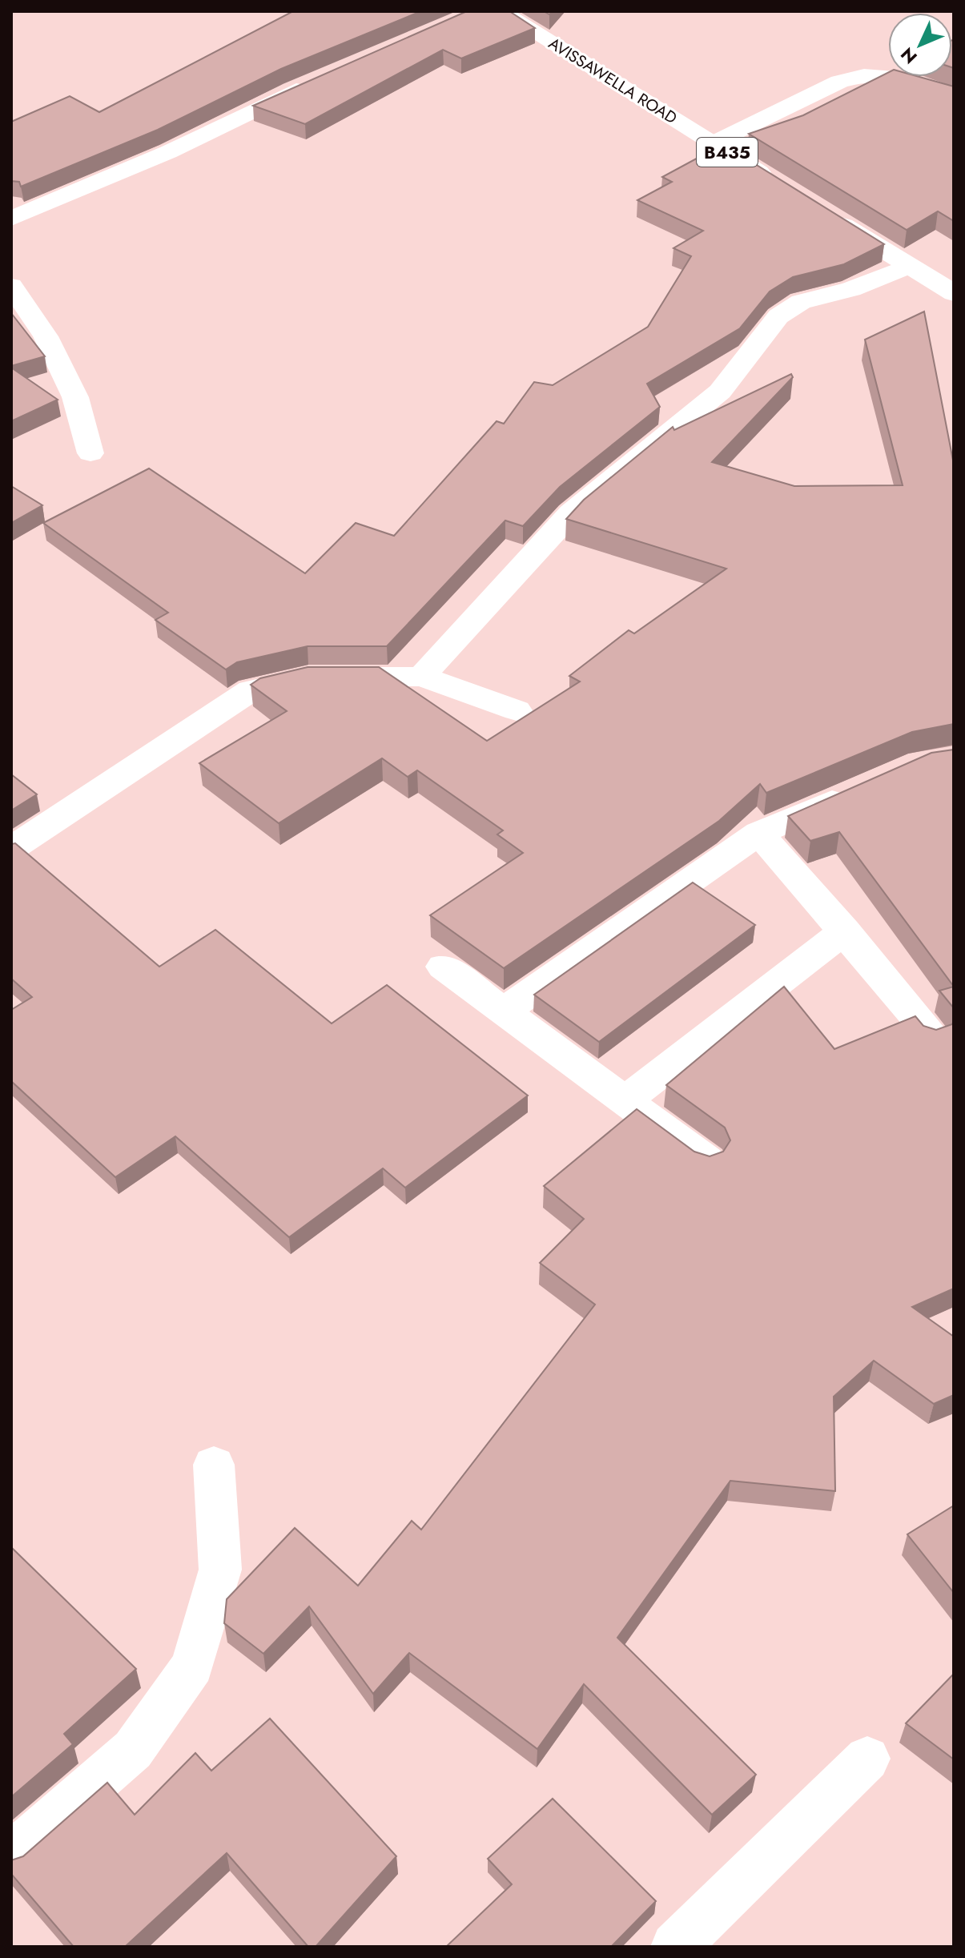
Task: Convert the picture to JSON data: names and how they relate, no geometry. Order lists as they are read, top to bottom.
{
  "streets": {
    "street": ["AVISSAWELLA ROAD", "B435"]
  },
  "north": "bottom left"
}
